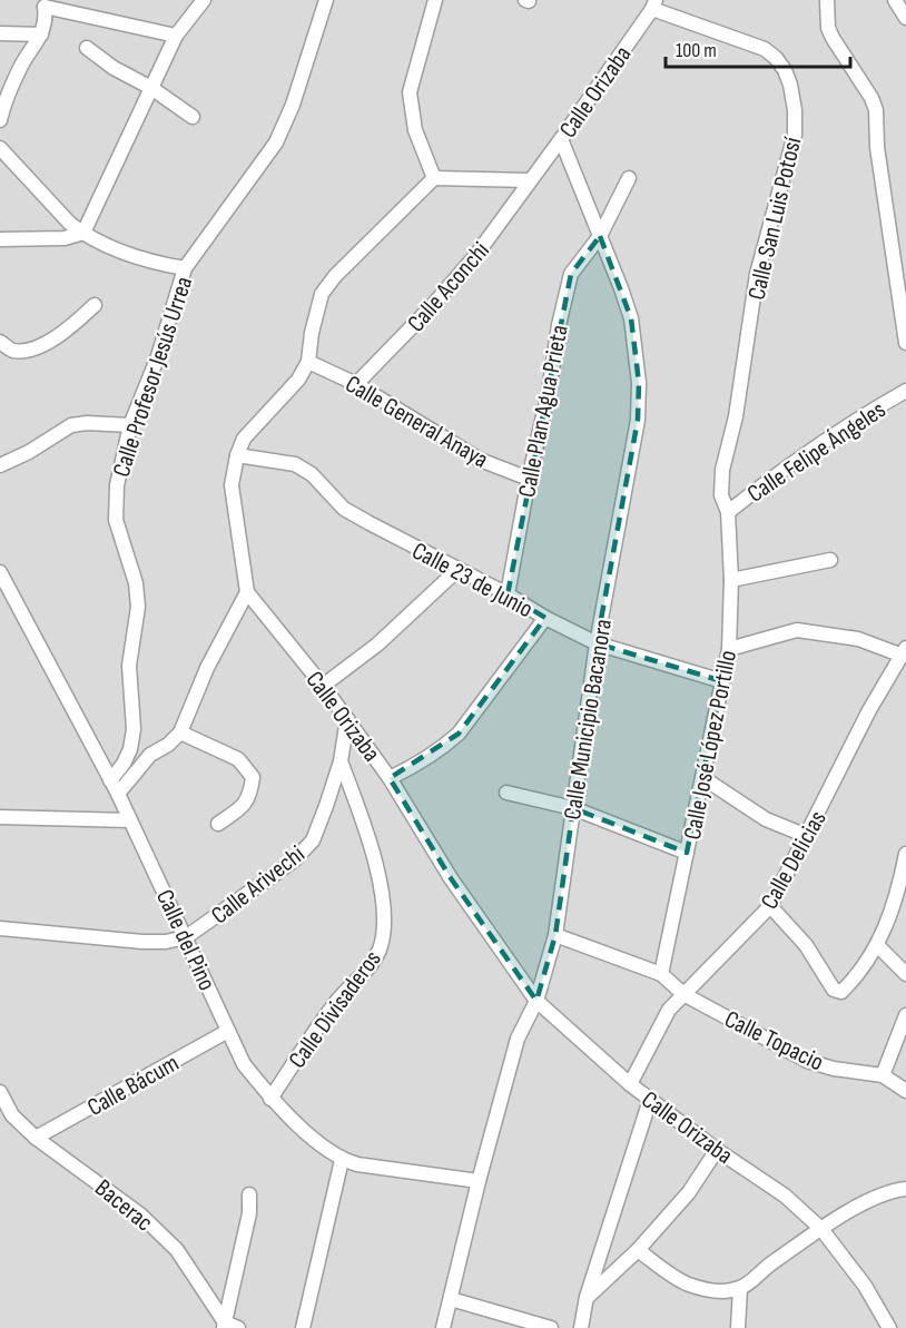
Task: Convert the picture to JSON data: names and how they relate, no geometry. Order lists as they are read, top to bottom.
{
  "streets": {
    "street": [
      "Calle Orizaba",
      "Calle San Luis Potosí",
      "Calle Aconchi",
      "Calle Profesor Jesús Urrea",
      "Calle Plan Agua Prieta",
      "Calle General Anaya",
      "Calle Felipe Ángeles",
      "Calle 23 de Junio",
      "Calle Municipio Bacanora",
      "Calle José López Portillo",
      "Calle Delicias",
      "Calle Arivechi",
      "Calle del Pino",
      "Calle Divisaderos",
      "Calle Topacio",
      "Calle Bácum",
      "Bacerac"
    ]
  },
  "crossings": [
    ["Calle Orizaba", "Calle San Luis Potosí"],
    ["Calle Orizaba", "Calle Aconchi"],
    ["Calle Orizaba", "Calle Municipio Bacanora"],
    ["Calle Orizaba", "Calle Delicias"],
    ["Calle Orizaba", "Calle Arivechi"],
    ["Calle San Luis Potosí", "Calle Felipe Ángeles"],
    ["Calle San Luis Potosí", "Calle José López Portillo"],
    ["Calle Aconchi", "Calle General Anaya"],
    ["Calle Profesor Jesús Urrea", "Calle del Pino"],
    ["Calle Plan Agua Prieta", "Calle General Anaya"],
    ["Calle Plan Agua Prieta", "Calle 23 de Junio"],
    ["Calle Plan Agua Prieta", "Calle Municipio Bacanora"],
    ["Calle Felipe Ángeles", "Calle José López Portillo"],
    ["Calle 23 de Junio", "Calle Municipio Bacanora"],
    ["Calle 23 de Junio", "Calle José López Portillo"],
    ["Calle Municipio Bacanora", "Calle del Pino"],
    ["Calle José López Portillo", "Calle Topacio"],
    ["Calle Delicias", "Calle Topacio"],
    ["Calle Arivechi", "Calle del Pino"],
    ["Calle Arivechi", "Calle Divisaderos"],
    ["Calle del Pino", "Calle Divisaderos"],
    ["Calle del Pino", "Calle Bácum"],
    ["Calle Bácum", "Bacerac"]
  ],
  "scale_bar": "100 m"
}
